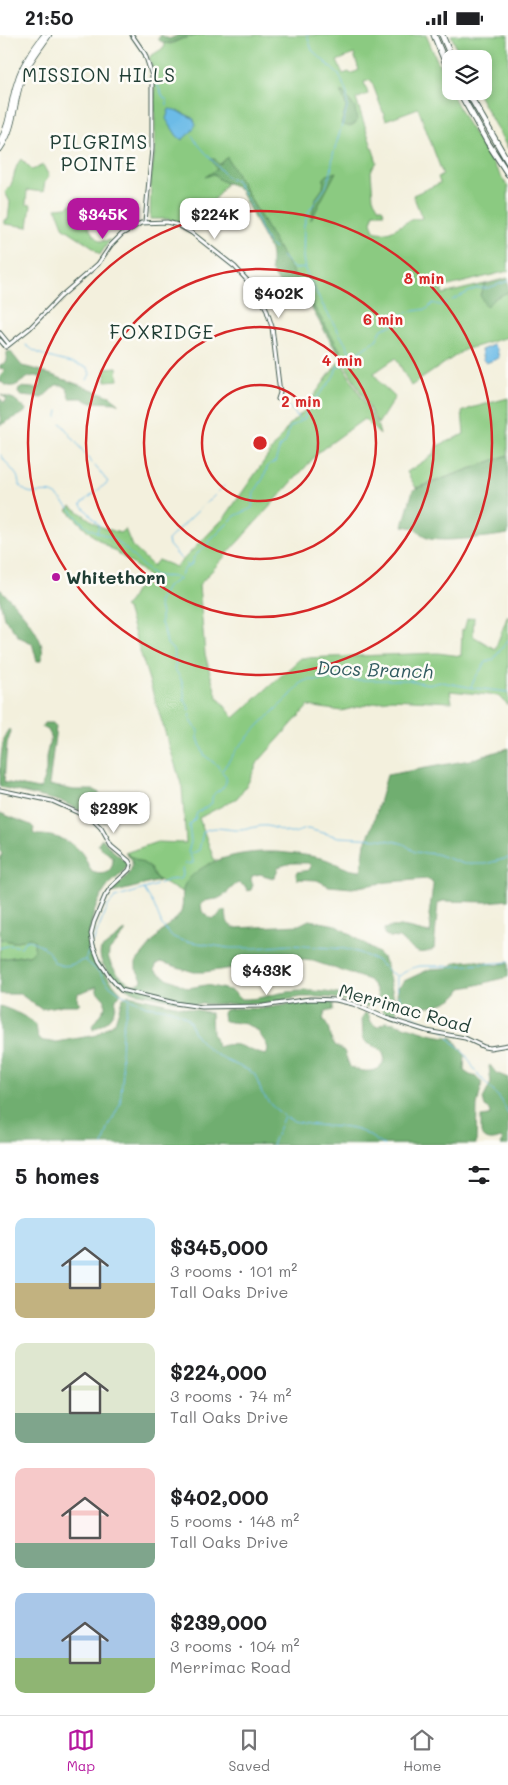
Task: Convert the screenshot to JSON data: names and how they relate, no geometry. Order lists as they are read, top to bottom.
{
  "streets": {
    "street": ["Merrimac Road"]
  },
  "districts": ["MISSION HILLS", "PILGRIMS POINTE", "FOXRIDGE"],
  "water": ["Docs Branch"],
  "places": ["Whitethorn"],
  "page": {
    "status": "21:50",
    "price": [
      "$345K",
      "$224K",
      "$402K",
      "$239K",
      "$433K"
    ],
    "heading": "5 homes",
    "list": [
      {
        "name": "$345,000",
        "note": "3 rooms · 101 m² · Tall Oaks Drive"
      },
      {
        "name": "$224,000",
        "note": "3 rooms · 74 m² · Tall Oaks Drive"
      },
      {
        "name": "$402,000",
        "note": "5 rooms · 148 m² · Tall Oaks Drive"
      },
      {
        "name": "$239,000",
        "note": "3 rooms · 104 m² · Merrimac Road"
      }
    ],
    "tabs": ["Map", "Saved", "Home"]
  },
  "rings": [
    "8 min",
    "6 min",
    "4 min",
    "2 min"
  ]
}
